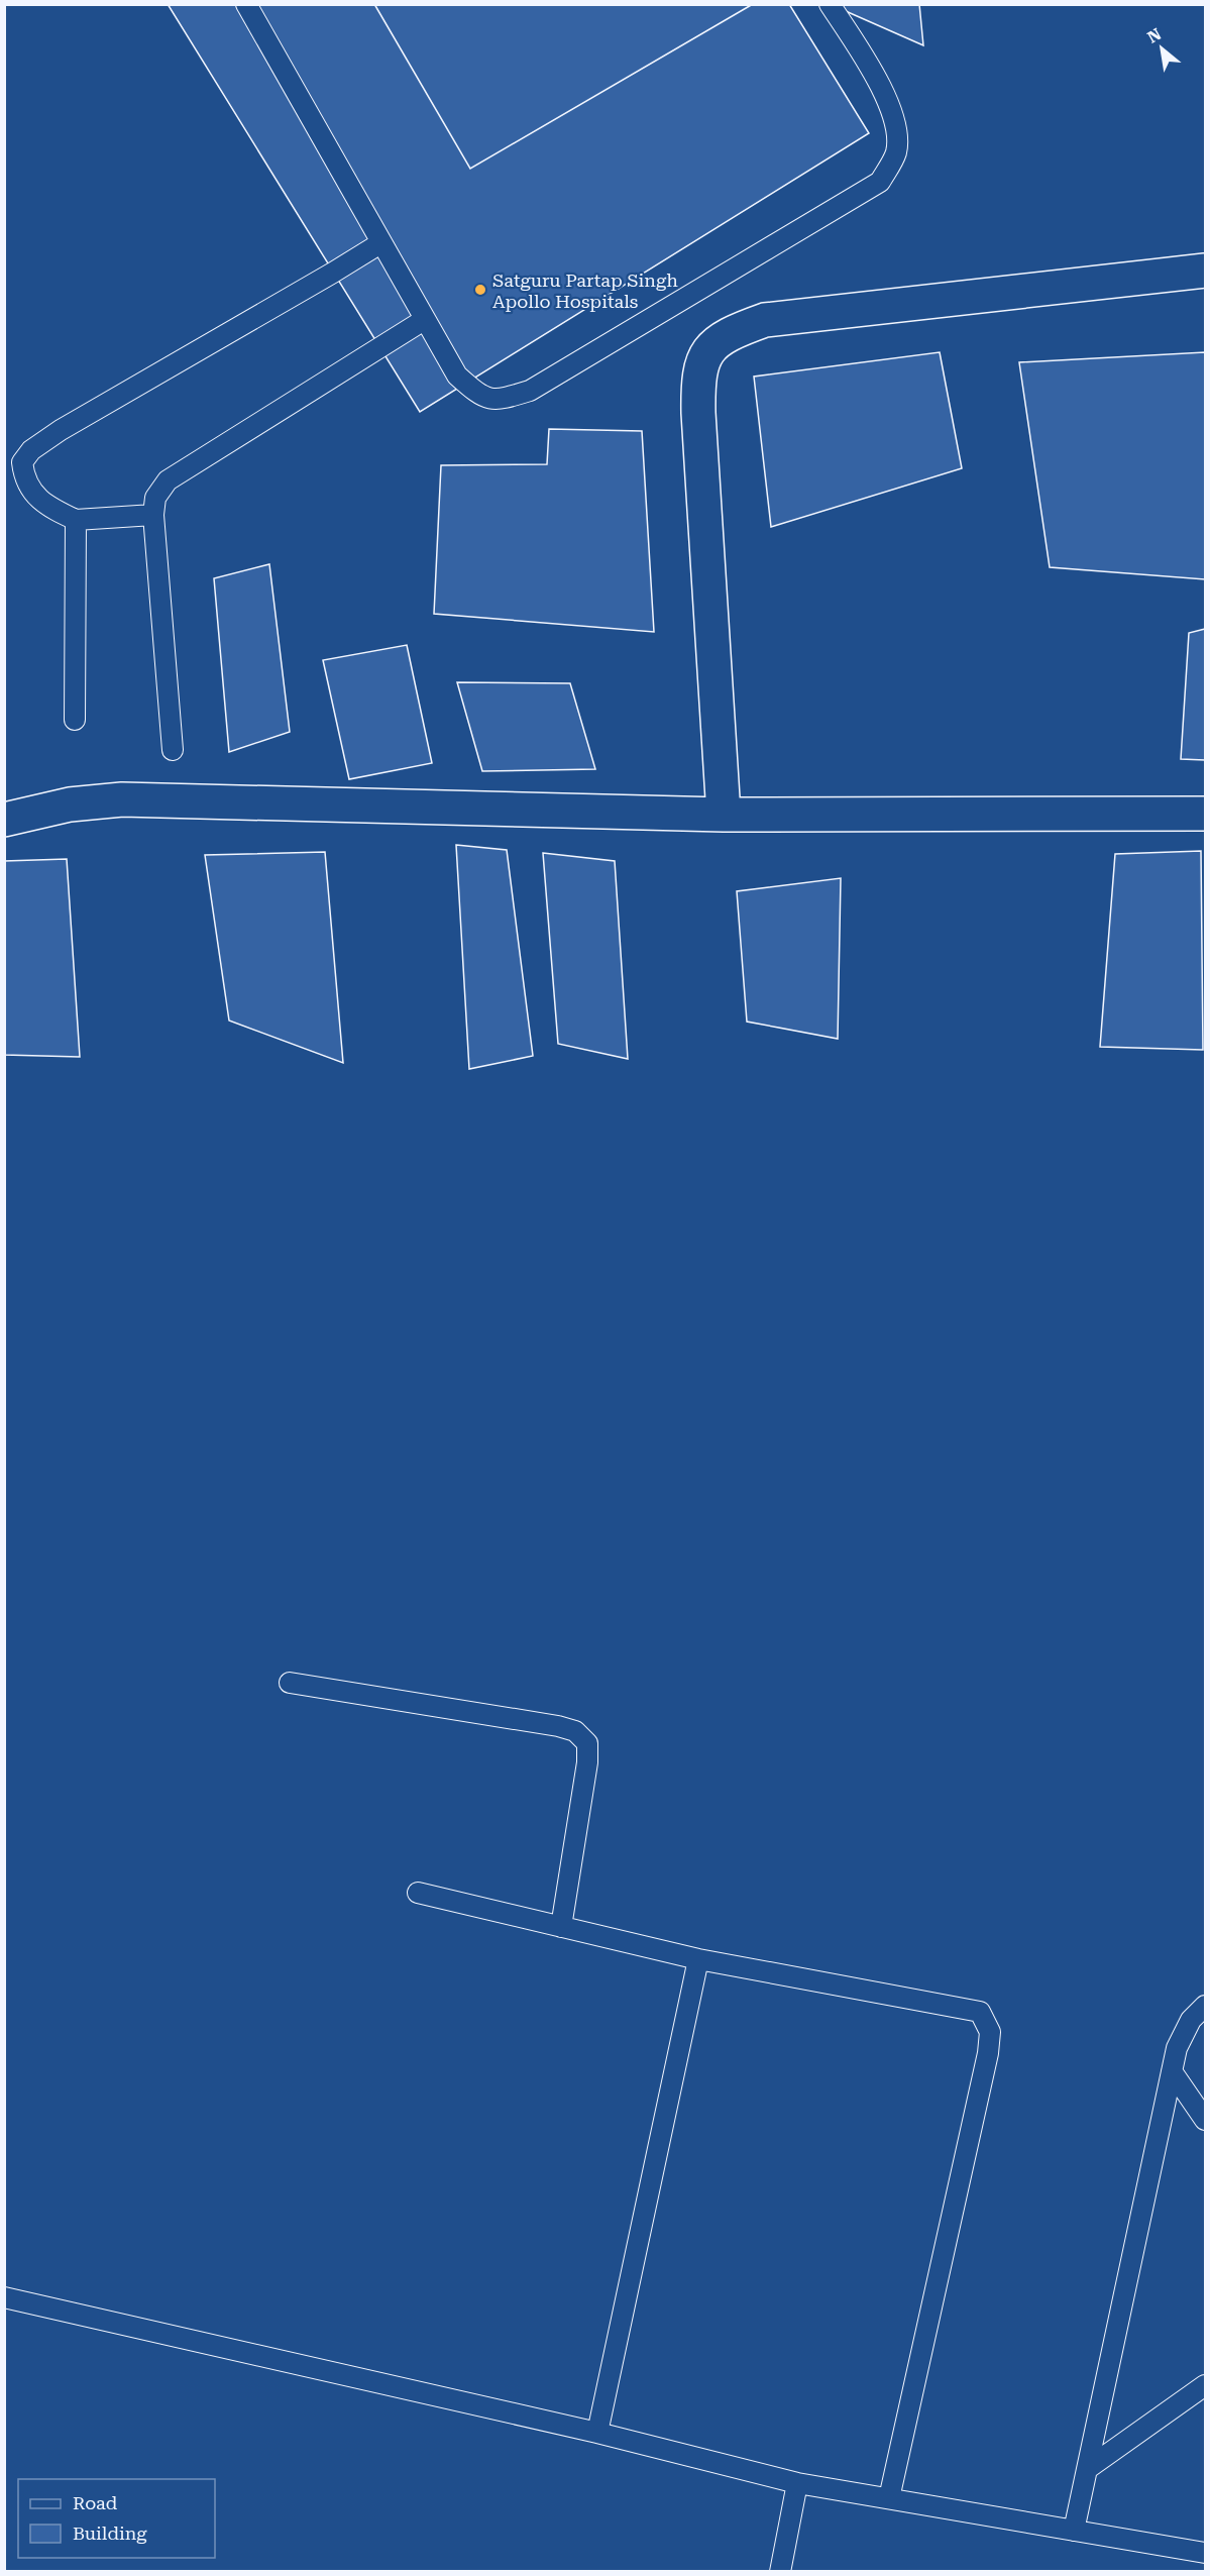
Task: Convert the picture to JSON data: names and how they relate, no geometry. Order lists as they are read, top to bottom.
{
  "places": ["Satguru Partap Singh Apollo Hospitals"],
  "legend": ["Road", "Building"],
  "north": "top left"
}
